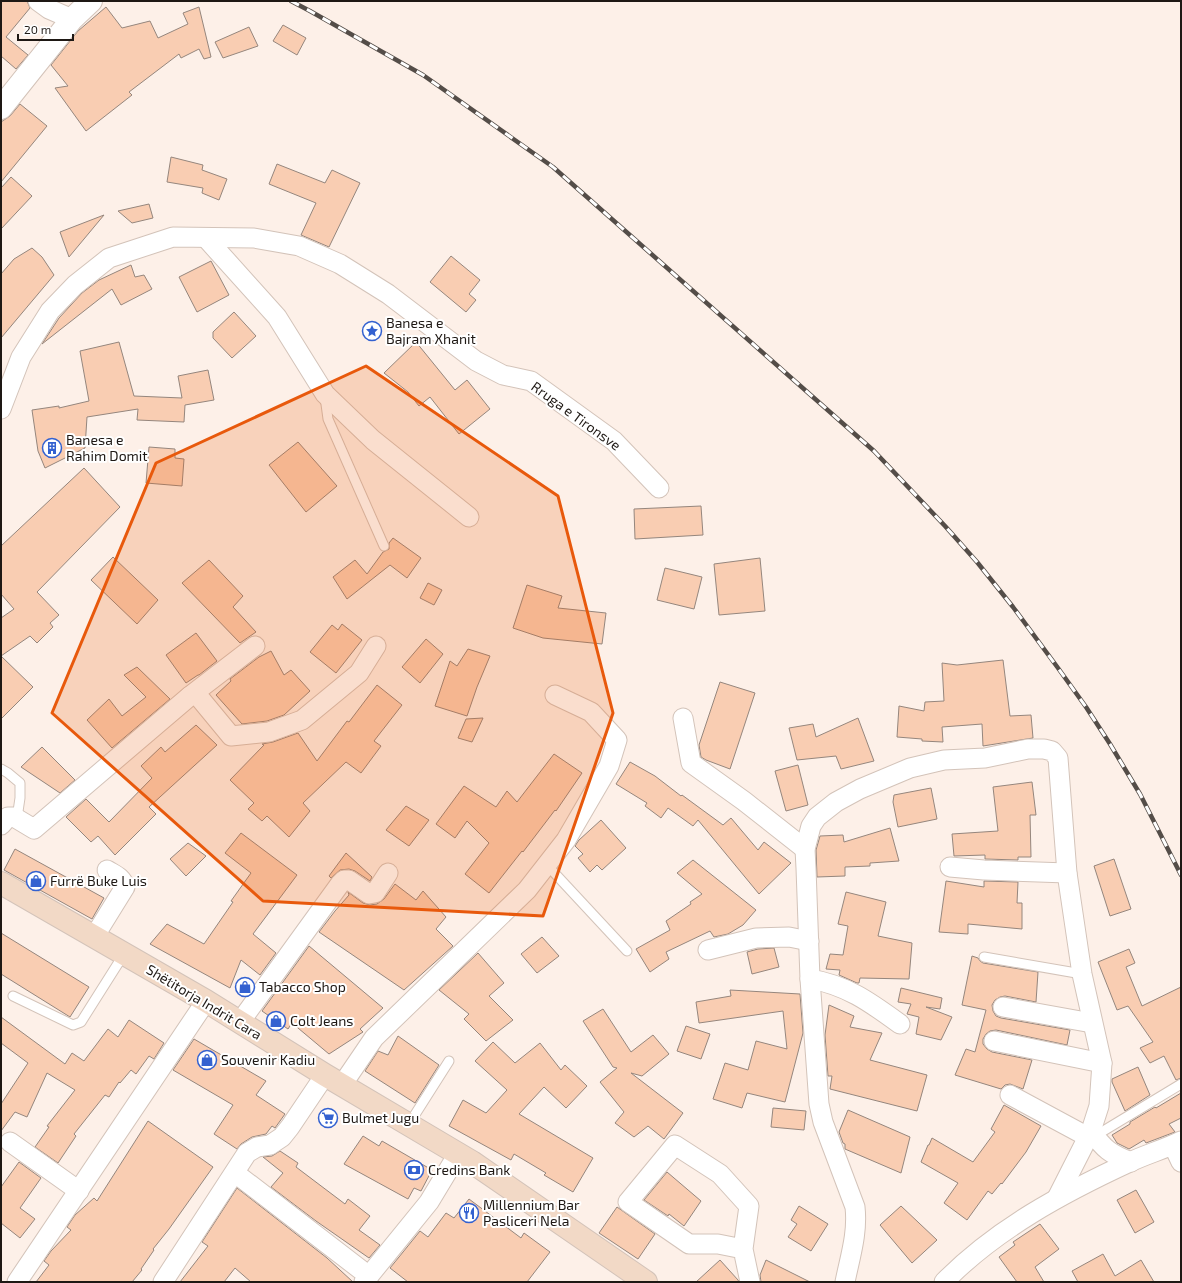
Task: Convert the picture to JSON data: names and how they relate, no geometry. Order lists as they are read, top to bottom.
{
  "streets": {
    "main road": ["Shëtitorja Indrit Cara"],
    "street": ["Rruga e Tironsve"]
  },
  "places": {
    "place": ["Banesa e Bajram Xhanit"],
    "building": ["Banesa e Rahim Domit"],
    "shop": [
      "Furrë Buke Luis",
      "Tabacco Shop",
      "Colt Jeans",
      "Souvenir Kadiu"
    ],
    "supermarket": ["Bulmet Jugu"],
    "bank": ["Credins Bank"],
    "restaurant": ["Millennium Bar Pasliceri Nela"]
  },
  "scale_bar": "20 m"
}
